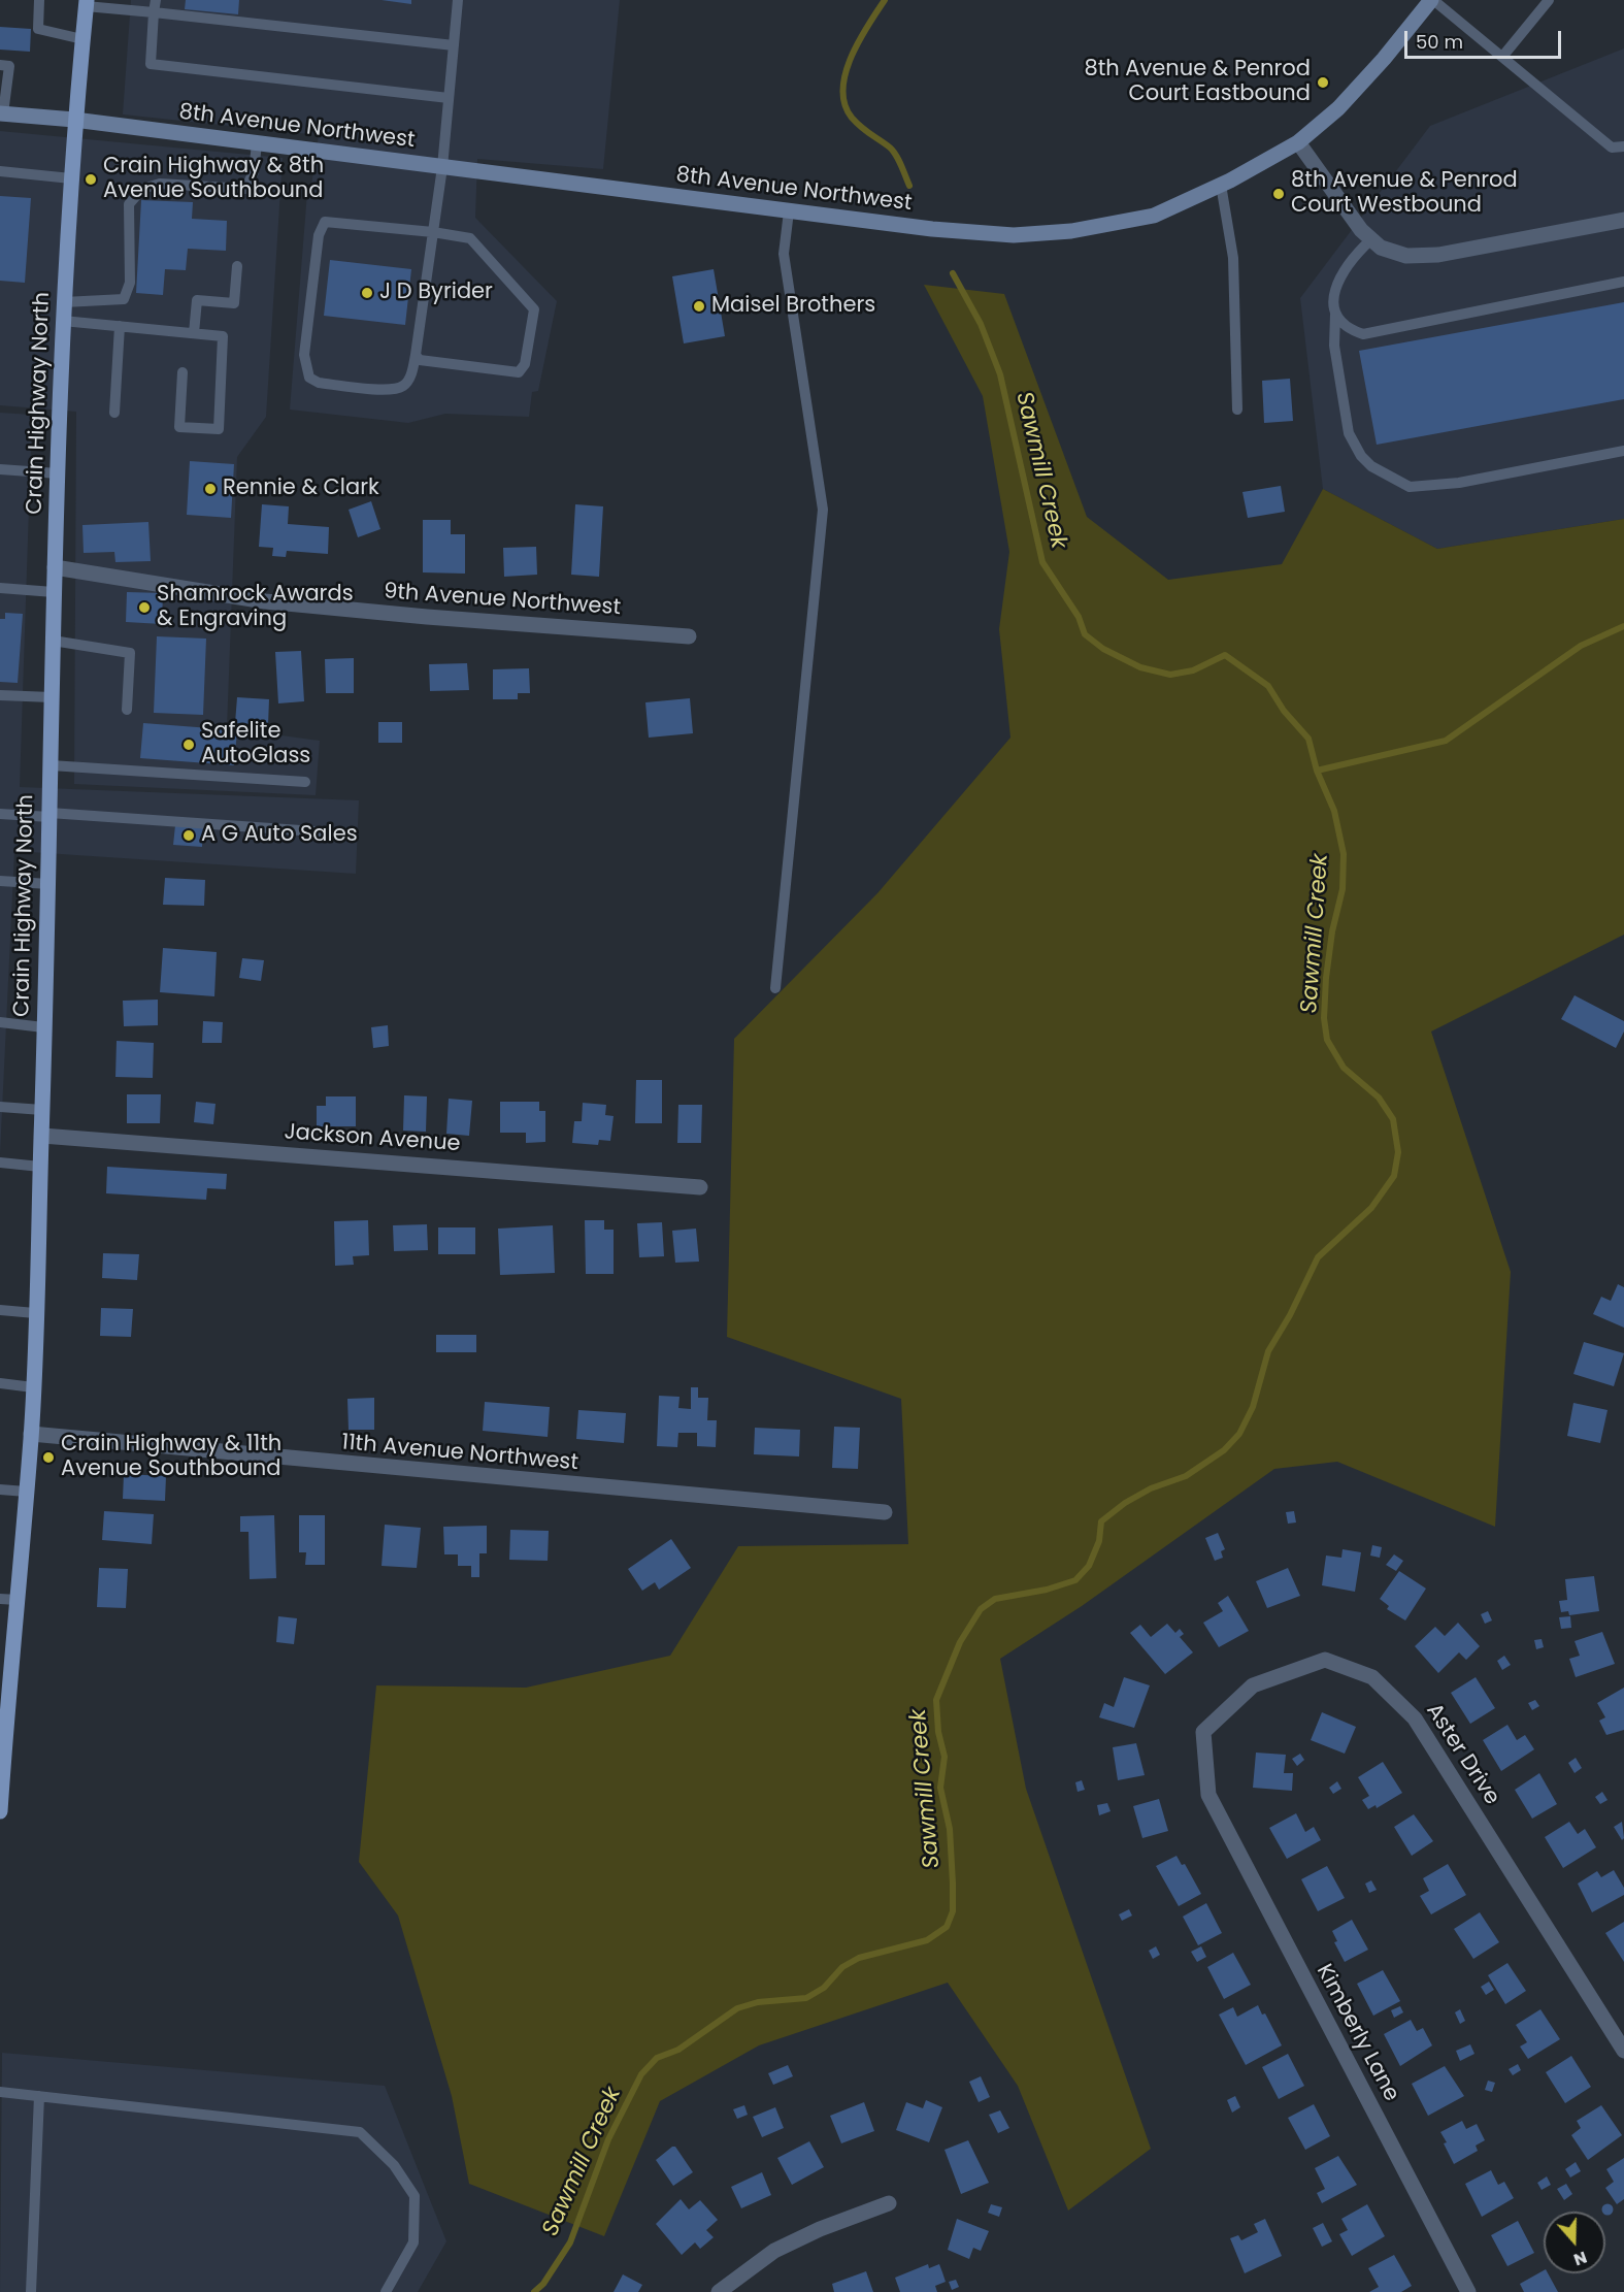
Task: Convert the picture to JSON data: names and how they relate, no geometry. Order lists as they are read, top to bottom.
{
  "streets": {
    "main road": ["Crain Highway North"],
    "street": [
      "8th Avenue Northwest",
      "9th Avenue Northwest",
      "Jackson Avenue",
      "11th Avenue Northwest",
      "Aster Drive",
      "Kimberly Lane"
    ]
  },
  "crossings": [
    ["8th Avenue Northwest", "Crain Highway North"],
    ["Crain Highway North", "9th Avenue Northwest"],
    ["Crain Highway North", "Jackson Avenue"],
    ["Crain Highway North", "11th Avenue Northwest"],
    ["Aster Drive", "Kimberly Lane"]
  ],
  "water": ["Sawmill Creek"],
  "places": [
    "8th Avenue & Penrod Court Eastbound",
    "Crain Highway & 8th Avenue Southbound",
    "8th Avenue & Penrod Court Westbound",
    "J D Byrider",
    "Maisel Brothers",
    "Rennie & Clark",
    "Shamrock Awards & Engraving",
    "Safelite AutoGlass",
    "A G Auto Sales",
    "Crain Highway & 11th Avenue Southbound"
  ],
  "scale_bar": "50 m",
  "north": "bottom"
}
